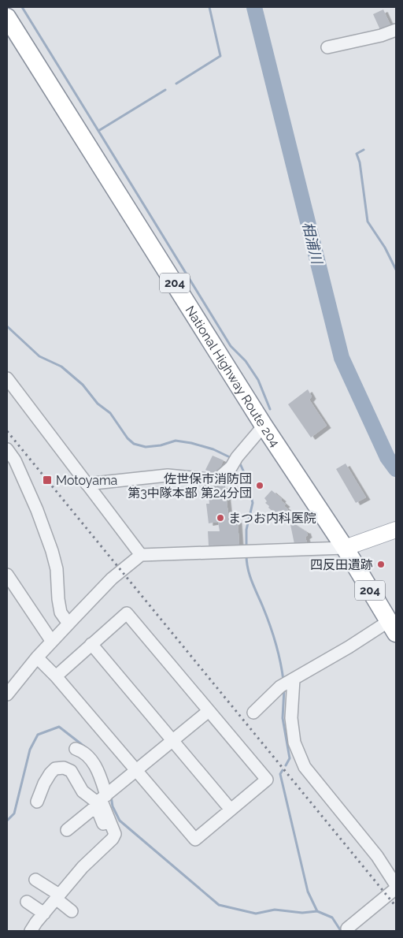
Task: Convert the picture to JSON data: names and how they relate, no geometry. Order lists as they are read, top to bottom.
{
  "streets": {
    "highway": ["204", "National Highway Route 204"]
  },
  "water": ["相浦川"],
  "places": {
    "transit": ["Motoyama"],
    "other": ["佐世保市消防団 第3中隊本部 第24分団", "まつお内科医院", "四反田遺跡"]
  }
}
